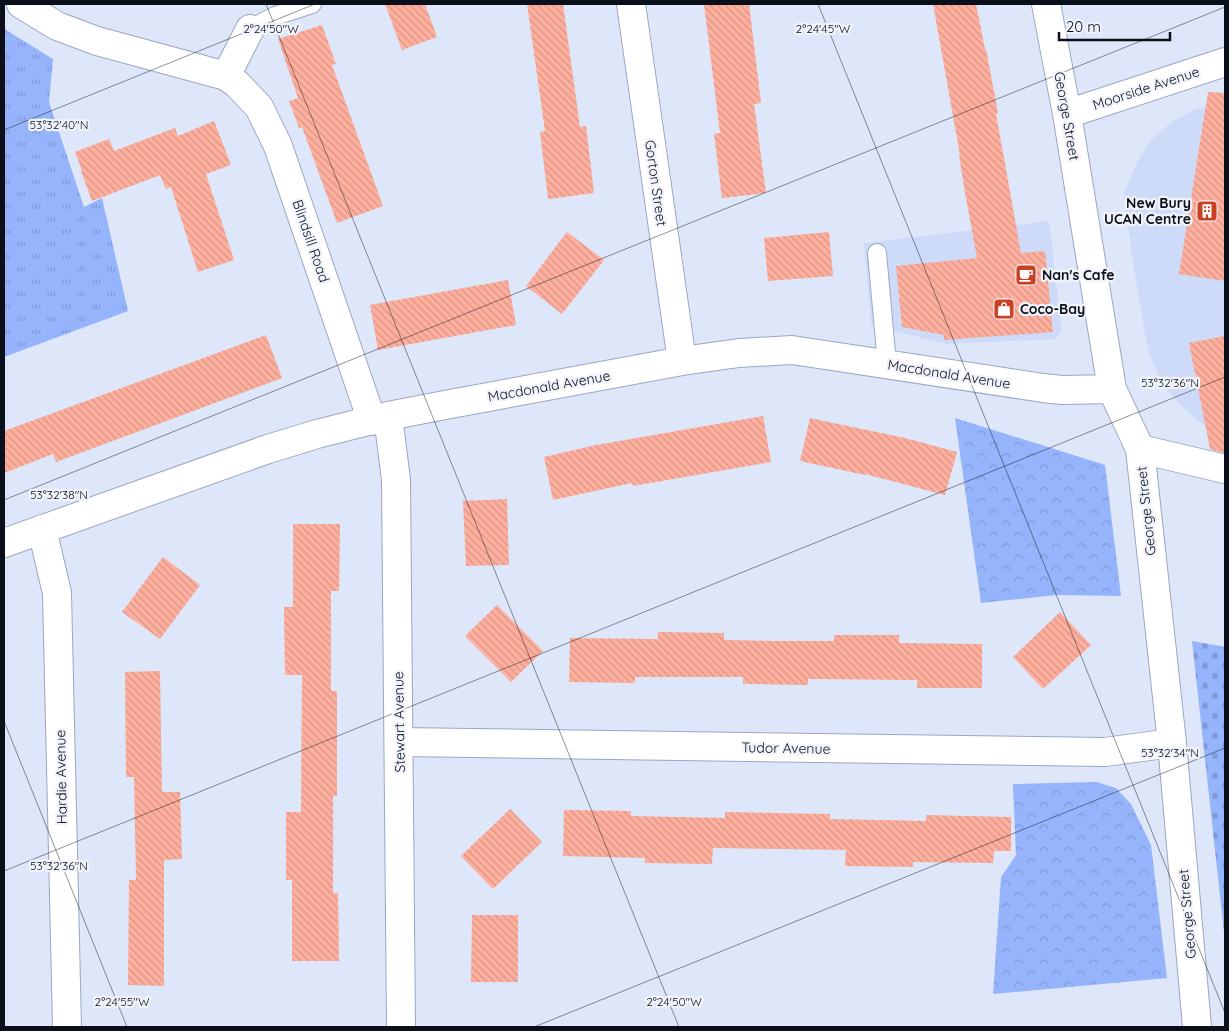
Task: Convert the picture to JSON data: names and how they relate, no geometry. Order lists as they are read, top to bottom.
{
  "streets": {
    "street": [
      "Moorside Avenue",
      "George Street",
      "Gorton Street",
      "Blindsill Road",
      "Macdonald Avenue",
      "Stewart Avenue",
      "Tudor Avenue",
      "Hardie Avenue"
    ]
  },
  "crossings": [
    ["Moorside Avenue", "George Street"],
    ["George Street", "Macdonald Avenue"],
    ["George Street", "Tudor Avenue"],
    ["Gorton Street", "Macdonald Avenue"],
    ["Blindsill Road", "Macdonald Avenue"],
    ["Blindsill Road", "Stewart Avenue"],
    ["Macdonald Avenue", "Stewart Avenue"],
    ["Macdonald Avenue", "Hardie Avenue"],
    ["Stewart Avenue", "Tudor Avenue"]
  ],
  "places": {
    "building": ["New Bury UCAN Centre"],
    "cafe": ["Nan's Cafe"],
    "shop": ["Coco-Bay"]
  },
  "scale_bar": "20 m",
  "coordinates": [
    "2°24'50\"W",
    "2°24'45\"W",
    "53°32'40\"N",
    "53°32'36\"N",
    "53°32'38\"N",
    "53°32'34\"N",
    "2°24'55\"W"
  ]
}
